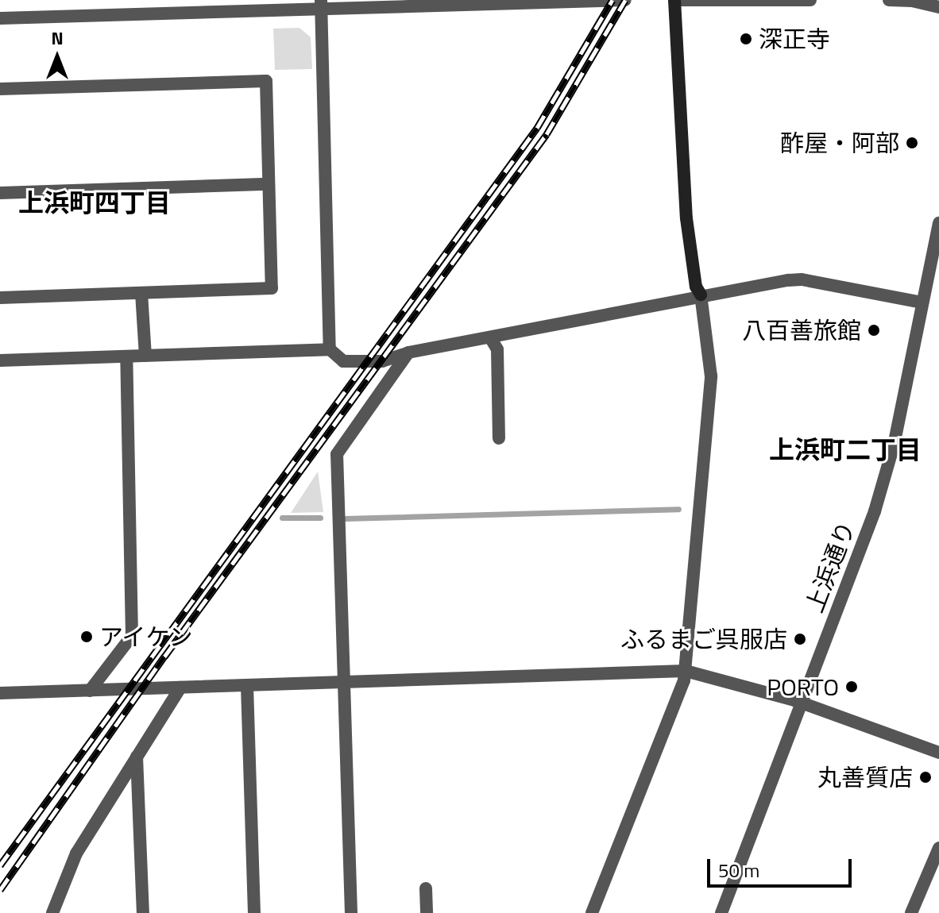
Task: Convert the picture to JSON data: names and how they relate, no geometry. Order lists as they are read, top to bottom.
{
  "streets": {
    "street": ["上浜通り"]
  },
  "districts": ["上浜町四丁目", "上浜町二丁目"],
  "places": [
    "深正寺",
    "酢屋・阿部",
    "八百善旅館",
    "アイケン",
    "ふるまご呉服店",
    "PORTO",
    "丸善質店"
  ],
  "scale_bar": "50 m",
  "north": "top"
}
